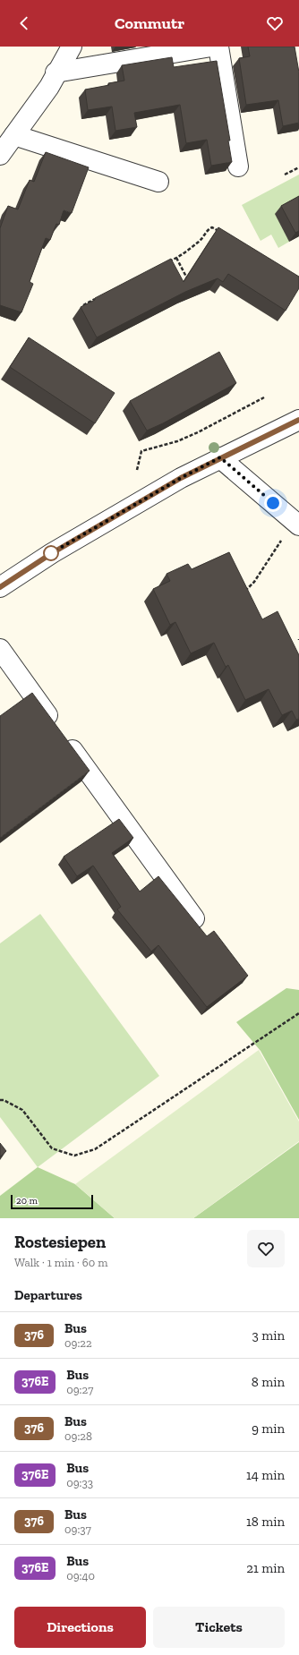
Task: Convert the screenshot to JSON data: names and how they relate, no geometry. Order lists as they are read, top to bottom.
{
  "lines": ["bus line 376"],
  "scale_bar": "20 m",
  "page": {
    "header": "Commutr",
    "scale": "20 m",
    "heading": [
      ["Rostesiepen", "Walk · 1 min · 60 m"],
      "Departures"
    ],
    "list": [
      {
        "mark": "376",
        "name": "Bus",
        "note": "09:22",
        "value": "3 min"
      },
      {
        "mark": "376E",
        "name": "Bus",
        "note": "09:27",
        "value": "8 min"
      },
      {
        "mark": "376",
        "name": "Bus",
        "note": "09:28",
        "value": "9 min"
      },
      {
        "mark": "376E",
        "name": "Bus",
        "note": "09:33",
        "value": "14 min"
      },
      {
        "mark": "376",
        "name": "Bus",
        "note": "09:37",
        "value": "18 min"
      },
      {
        "mark": "376E",
        "name": "Bus",
        "note": "09:40",
        "value": "21 min"
      }
    ],
    "buttons": ["Directions", "Tickets"]
  }
}
